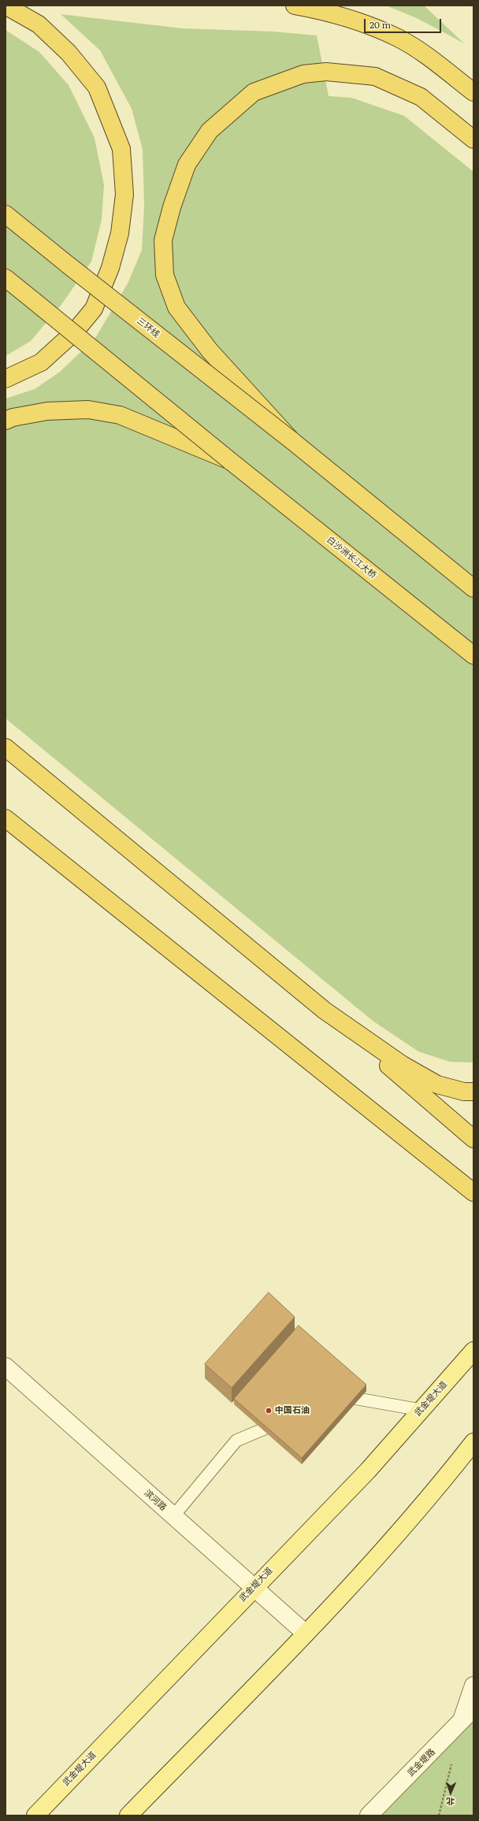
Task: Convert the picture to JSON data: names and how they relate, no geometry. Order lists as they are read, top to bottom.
{
  "streets": {
    "highway": ["三环线", "白沙洲长江大桥"],
    "main road": ["武金堤大道"],
    "street": ["滨河路", "武金堤路"]
  },
  "crossings": [
    ["武金堤大道", "滨河路"]
  ],
  "places": ["中国石油"],
  "scale_bar": "20 m",
  "north": "bottom"
}
